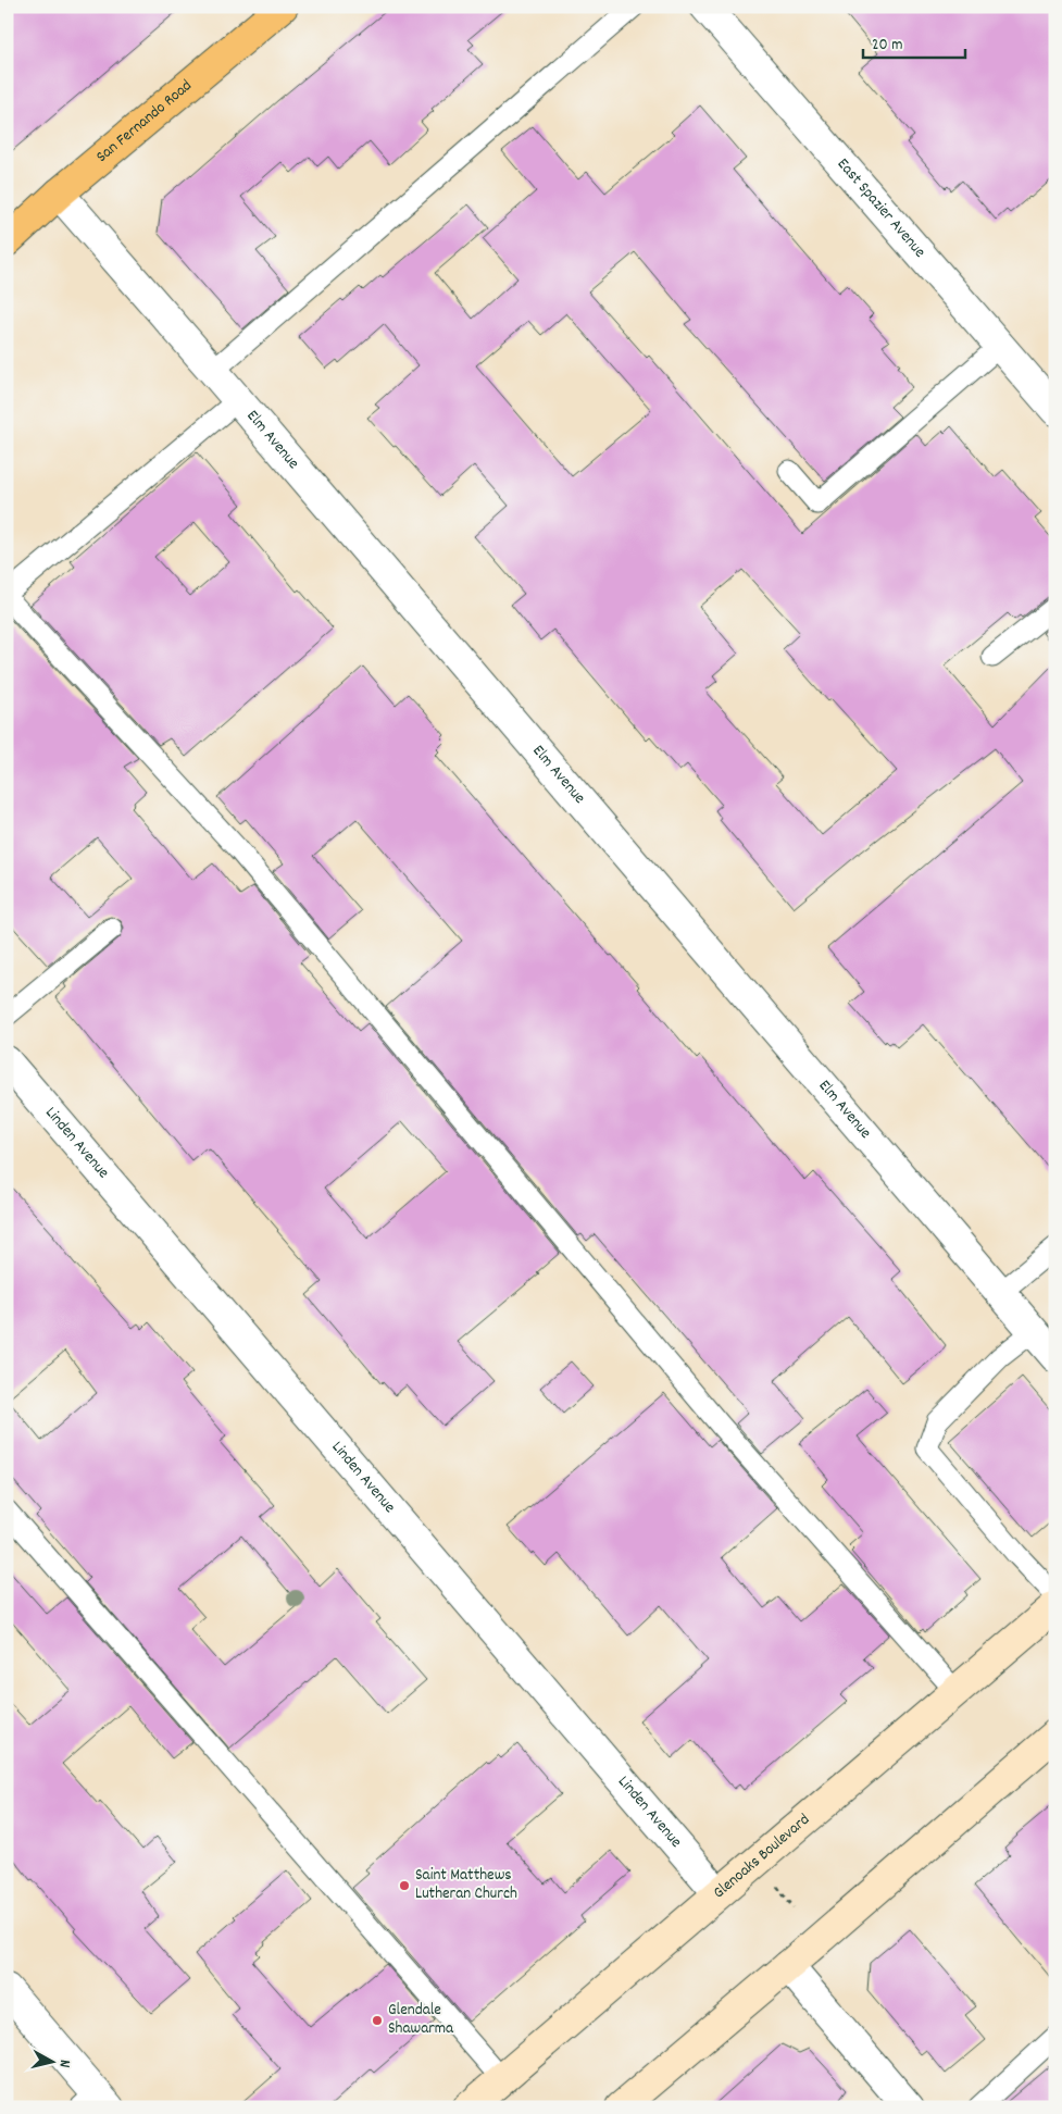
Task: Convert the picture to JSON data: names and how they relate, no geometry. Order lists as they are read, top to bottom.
{
  "streets": {
    "main road": ["San Fernando Road", "Glenoaks Boulevard"],
    "street": ["East Spazier Avenue", "Elm Avenue", "Linden Avenue"]
  },
  "crossings": [
    ["San Fernando Road", "Elm Avenue"],
    ["Linden Avenue", "Glenoaks Boulevard"]
  ],
  "places": ["Saint Matthews Lutheran Church", "Glendale Shawarma"],
  "scale_bar": "20 m",
  "north": "right"
}
